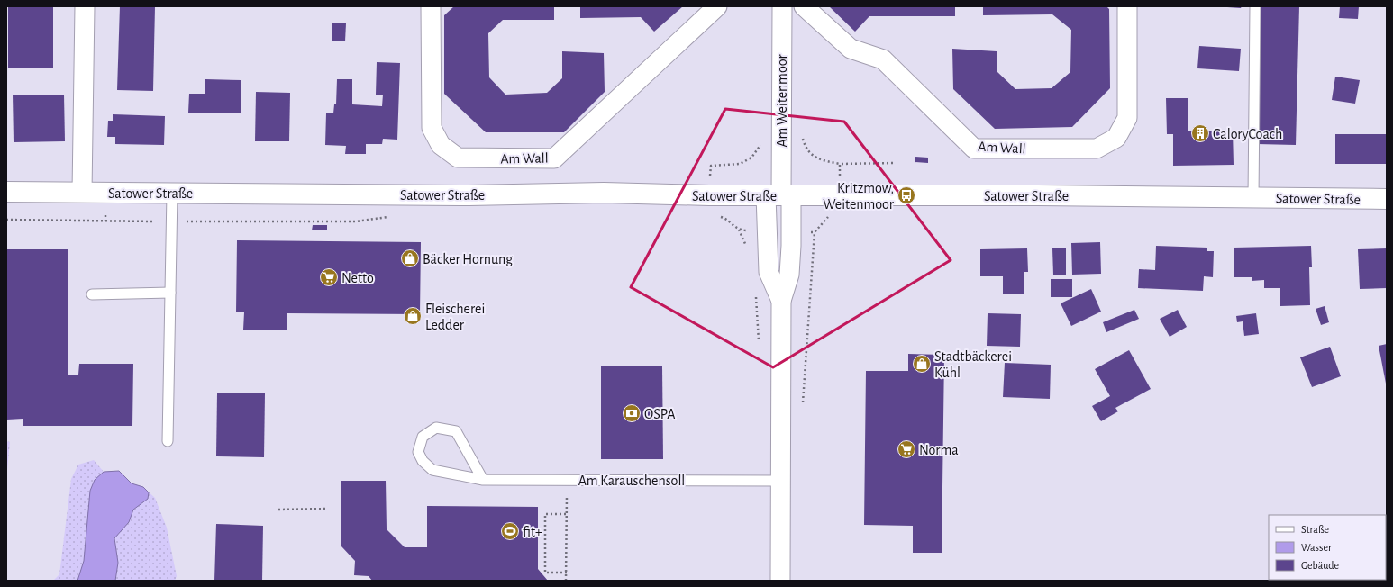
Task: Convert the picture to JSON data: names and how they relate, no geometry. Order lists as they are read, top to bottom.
{
  "streets": {
    "main road": ["Satower Straße"],
    "street": ["Am Weitenmoor", "Am Wall"],
    "lane": ["Am Karauschensoll"]
  },
  "crossings": [
    ["Am Weitenmoor", "Satower Straße"]
  ],
  "places": {
    "building": ["CaloryCoach"],
    "bus stop": ["Kritzmow, Weitenmoor"],
    "shop": ["Bäcker Hornung", "Fleischerei Ledder", "Stadtbäckerei Kühl"],
    "supermarket": ["Netto", "Norma"],
    "bank": ["OSPA"],
    "sports": ["fit+"]
  },
  "legend": ["Straße", "Wasser", "Gebäude"]
}
